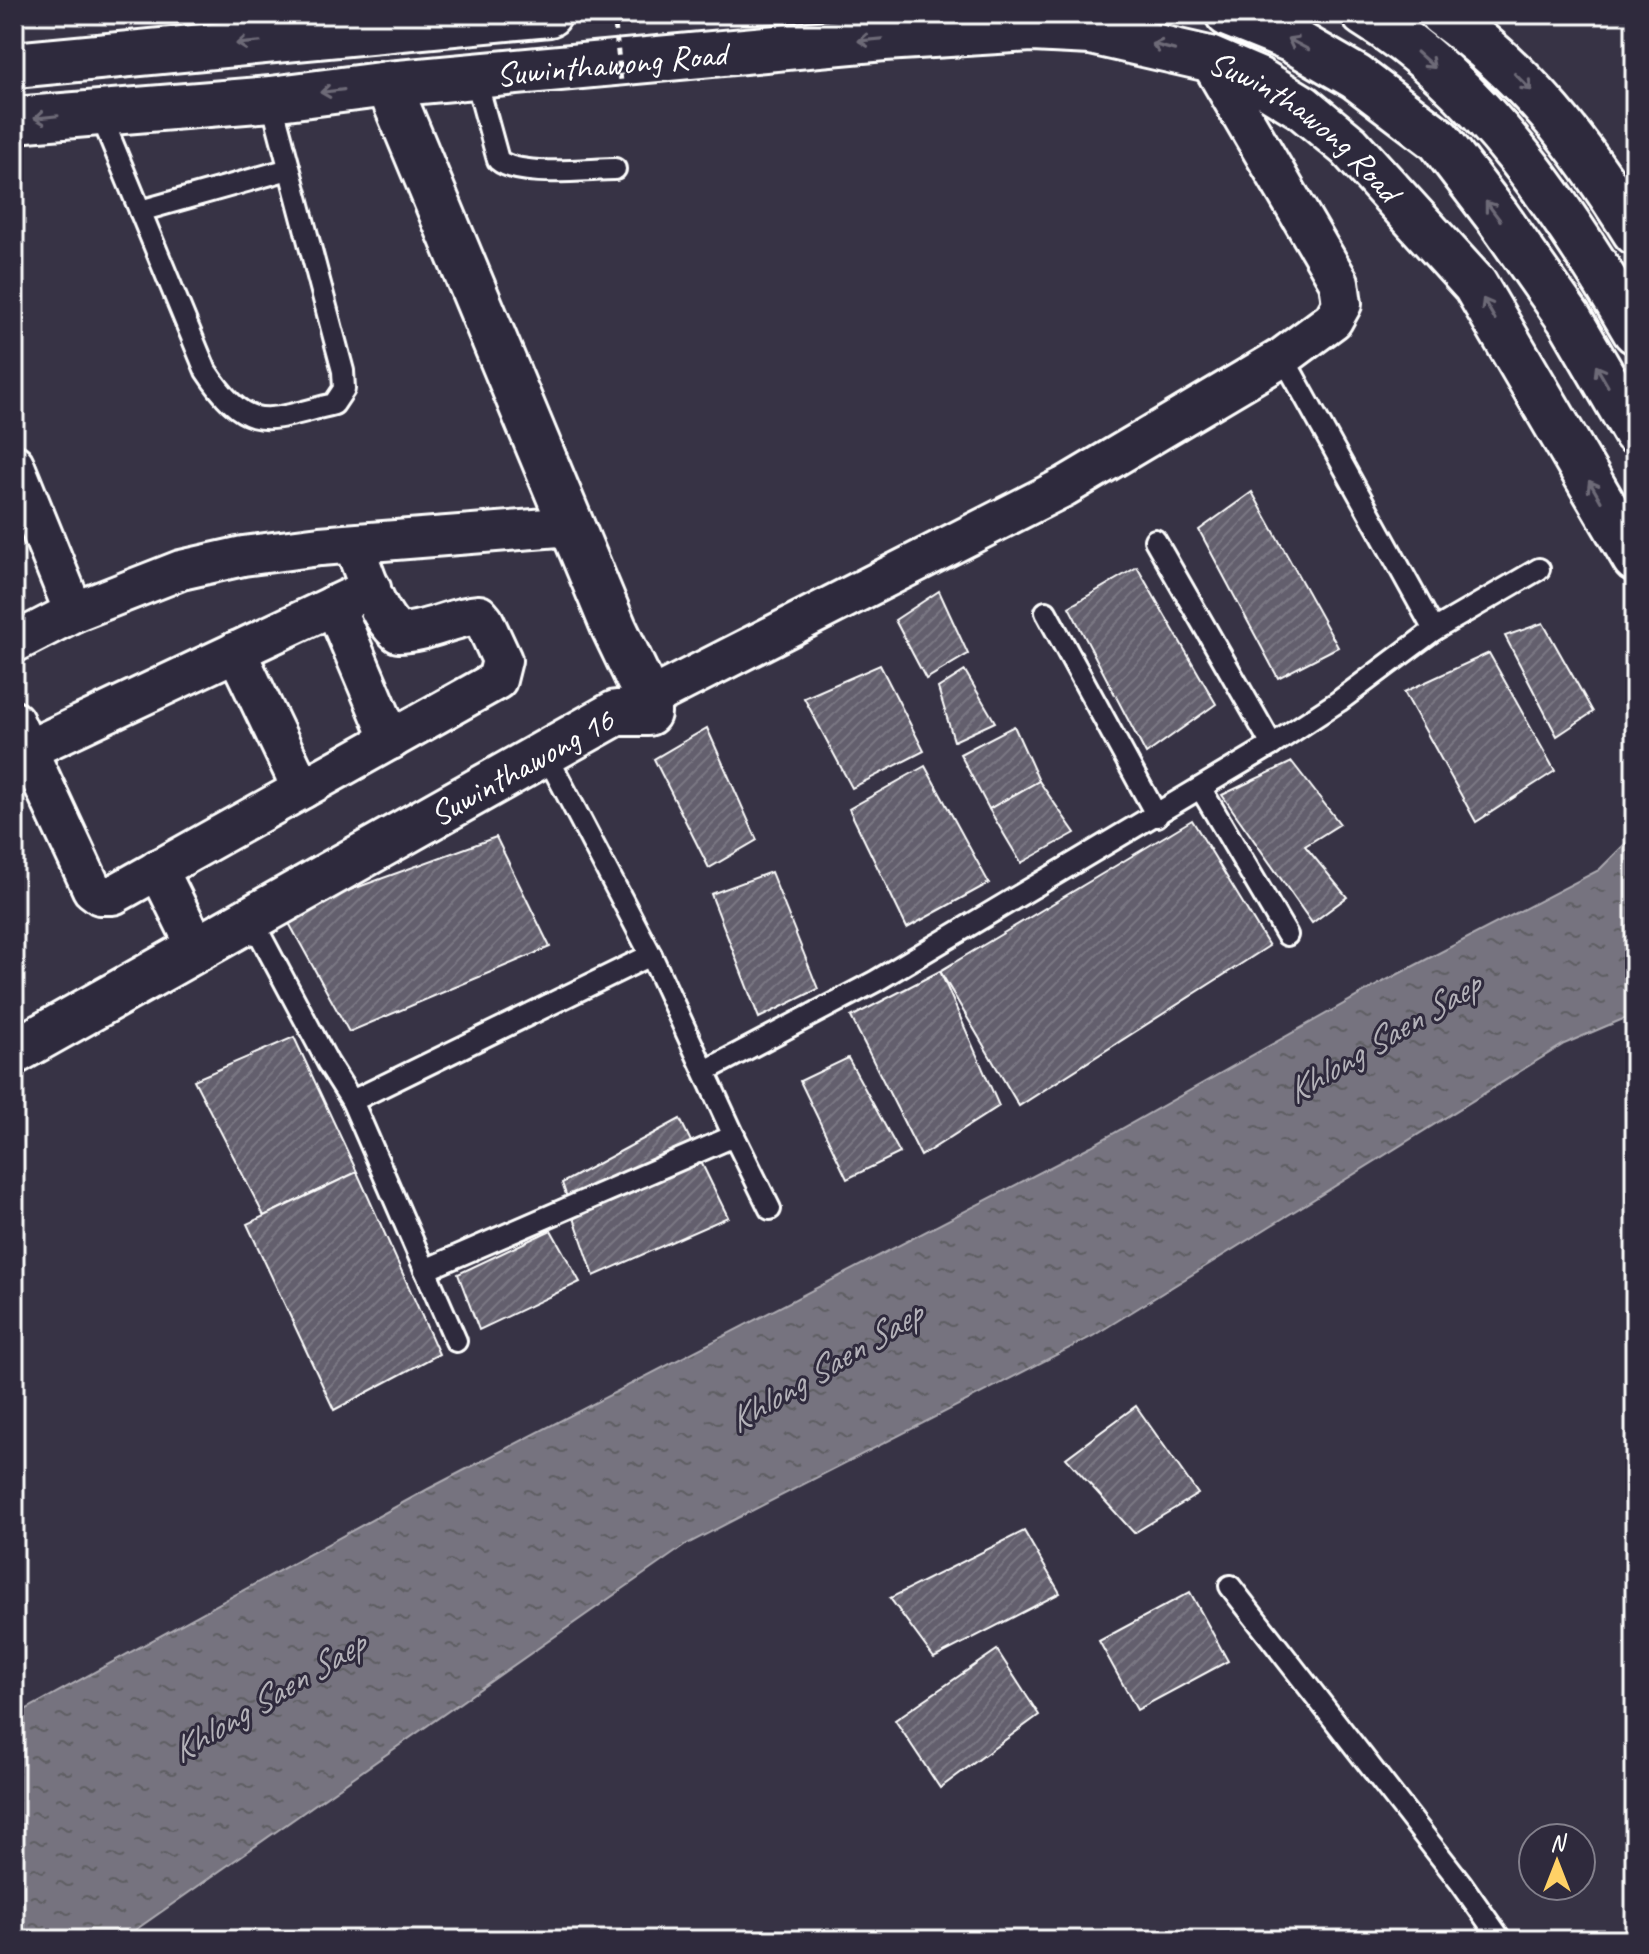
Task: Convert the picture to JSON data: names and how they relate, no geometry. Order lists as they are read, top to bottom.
{
  "streets": {
    "main road": ["Suwinthawong Road", "Suwinthawong 16"]
  },
  "crossings": [
    ["Suwinthawong Road", "Suwinthawong 16"]
  ],
  "one_way": ["Suwinthawong Road"],
  "water": ["Khlong Saen Saep"],
  "north": "top"
}
